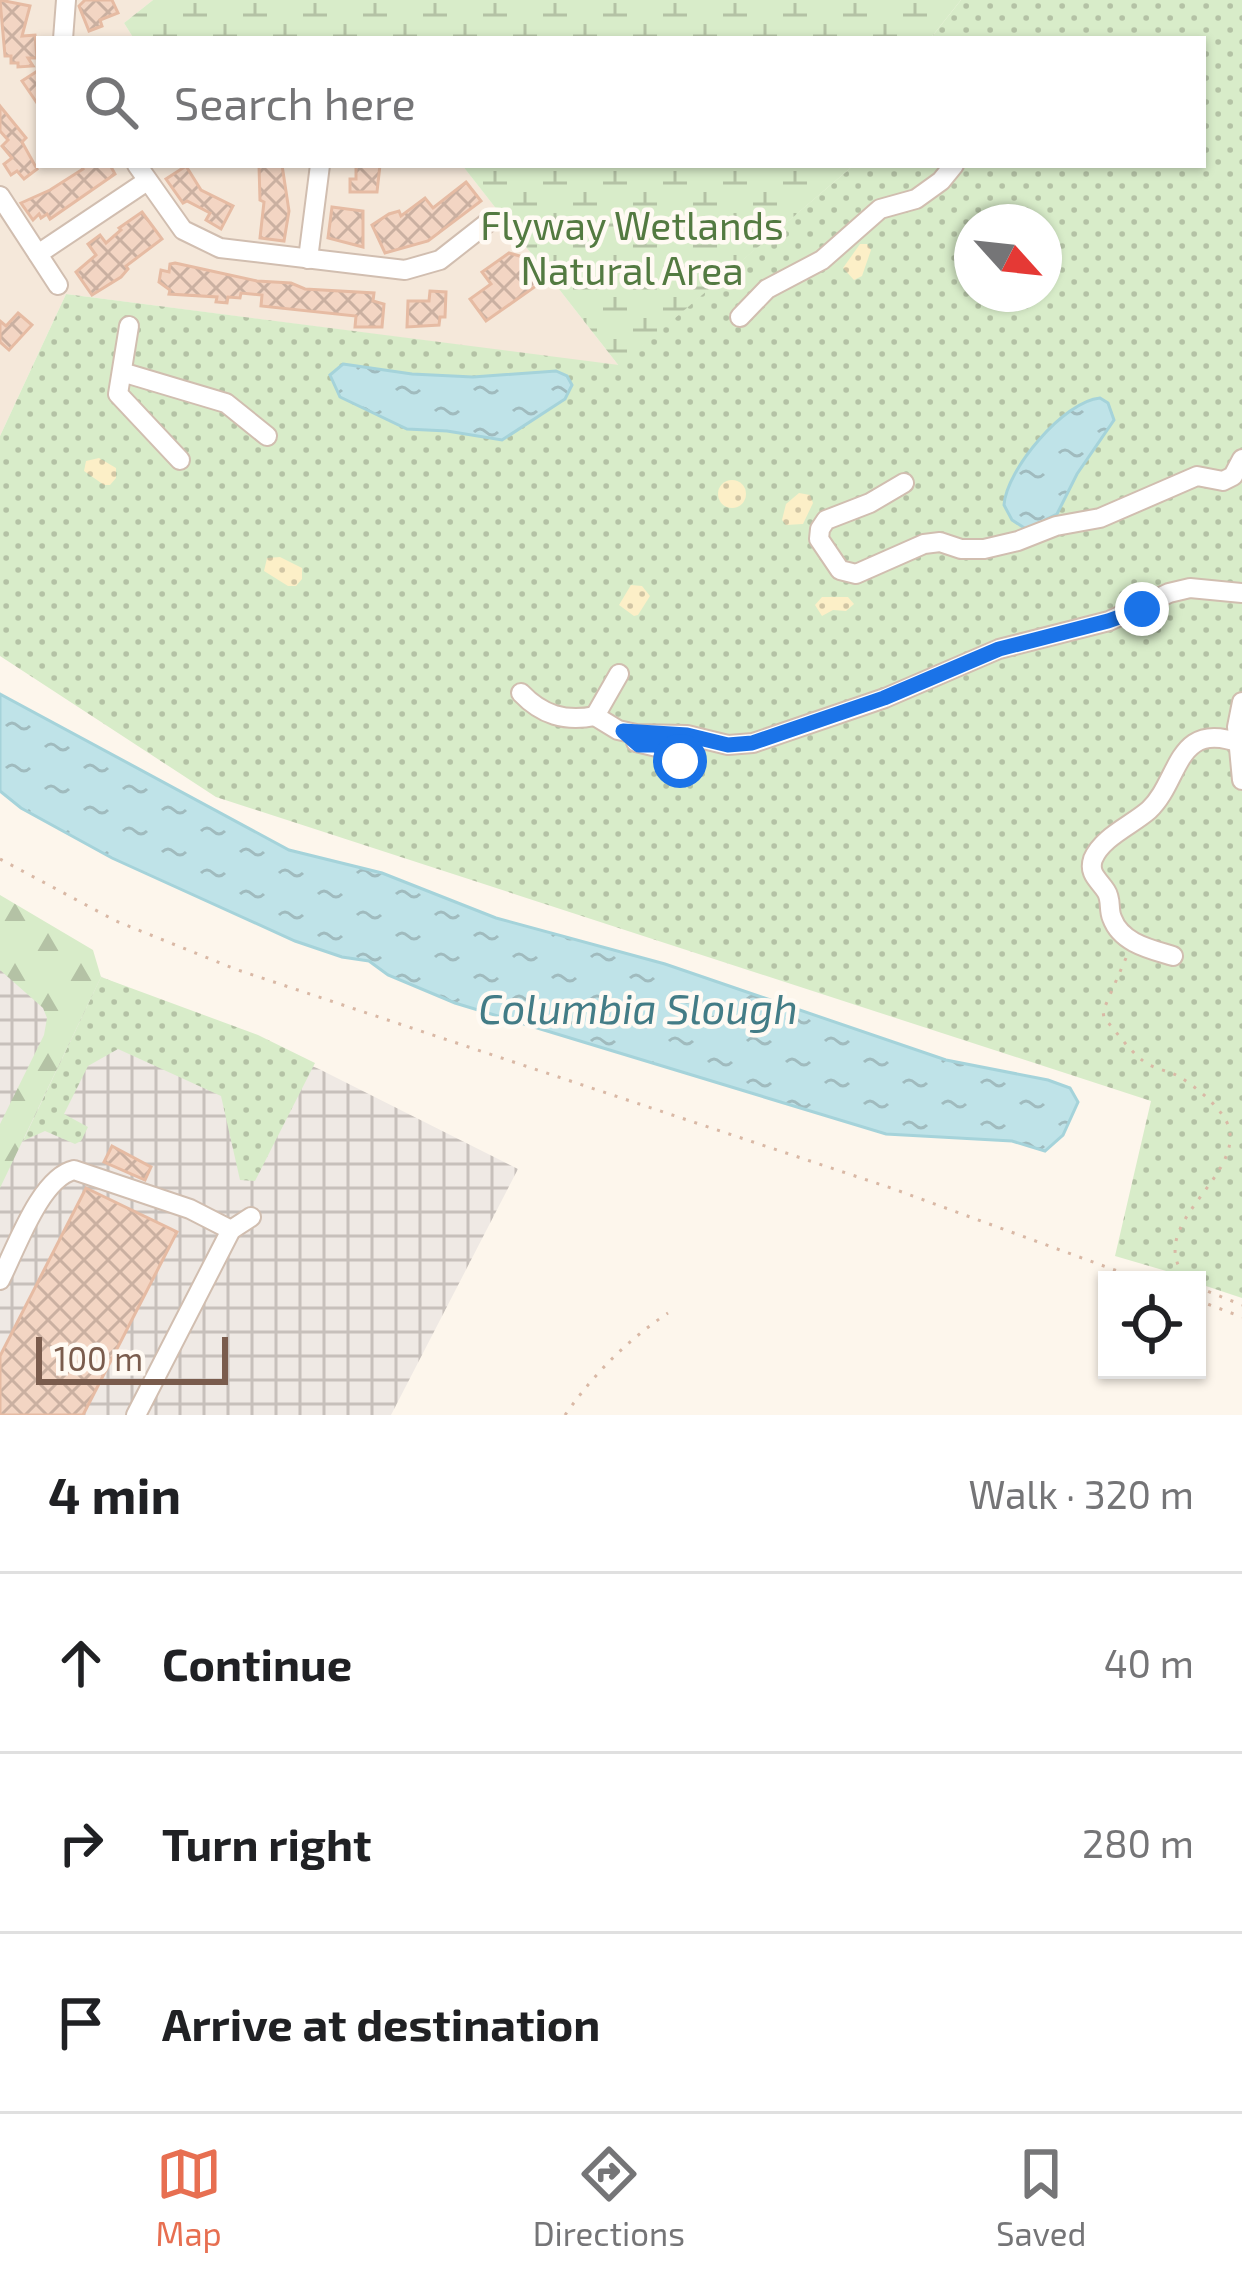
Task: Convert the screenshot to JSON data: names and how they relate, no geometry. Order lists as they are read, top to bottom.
{
  "water": ["Columbia Slough"],
  "parks": ["Flyway Wetlands Natural Area"],
  "scale_bar": "100 m",
  "north": "bottom right",
  "page": {
    "search": "Search here",
    "scale": "100 m",
    "heading": ["4 min", "Walk · 320 m"],
    "list": [
      ["Continue", "40 m"],
      ["Turn right", "280 m"],
      "Arrive at destination"
    ],
    "nav": ["Map", "Directions", "Saved"]
  }
}
